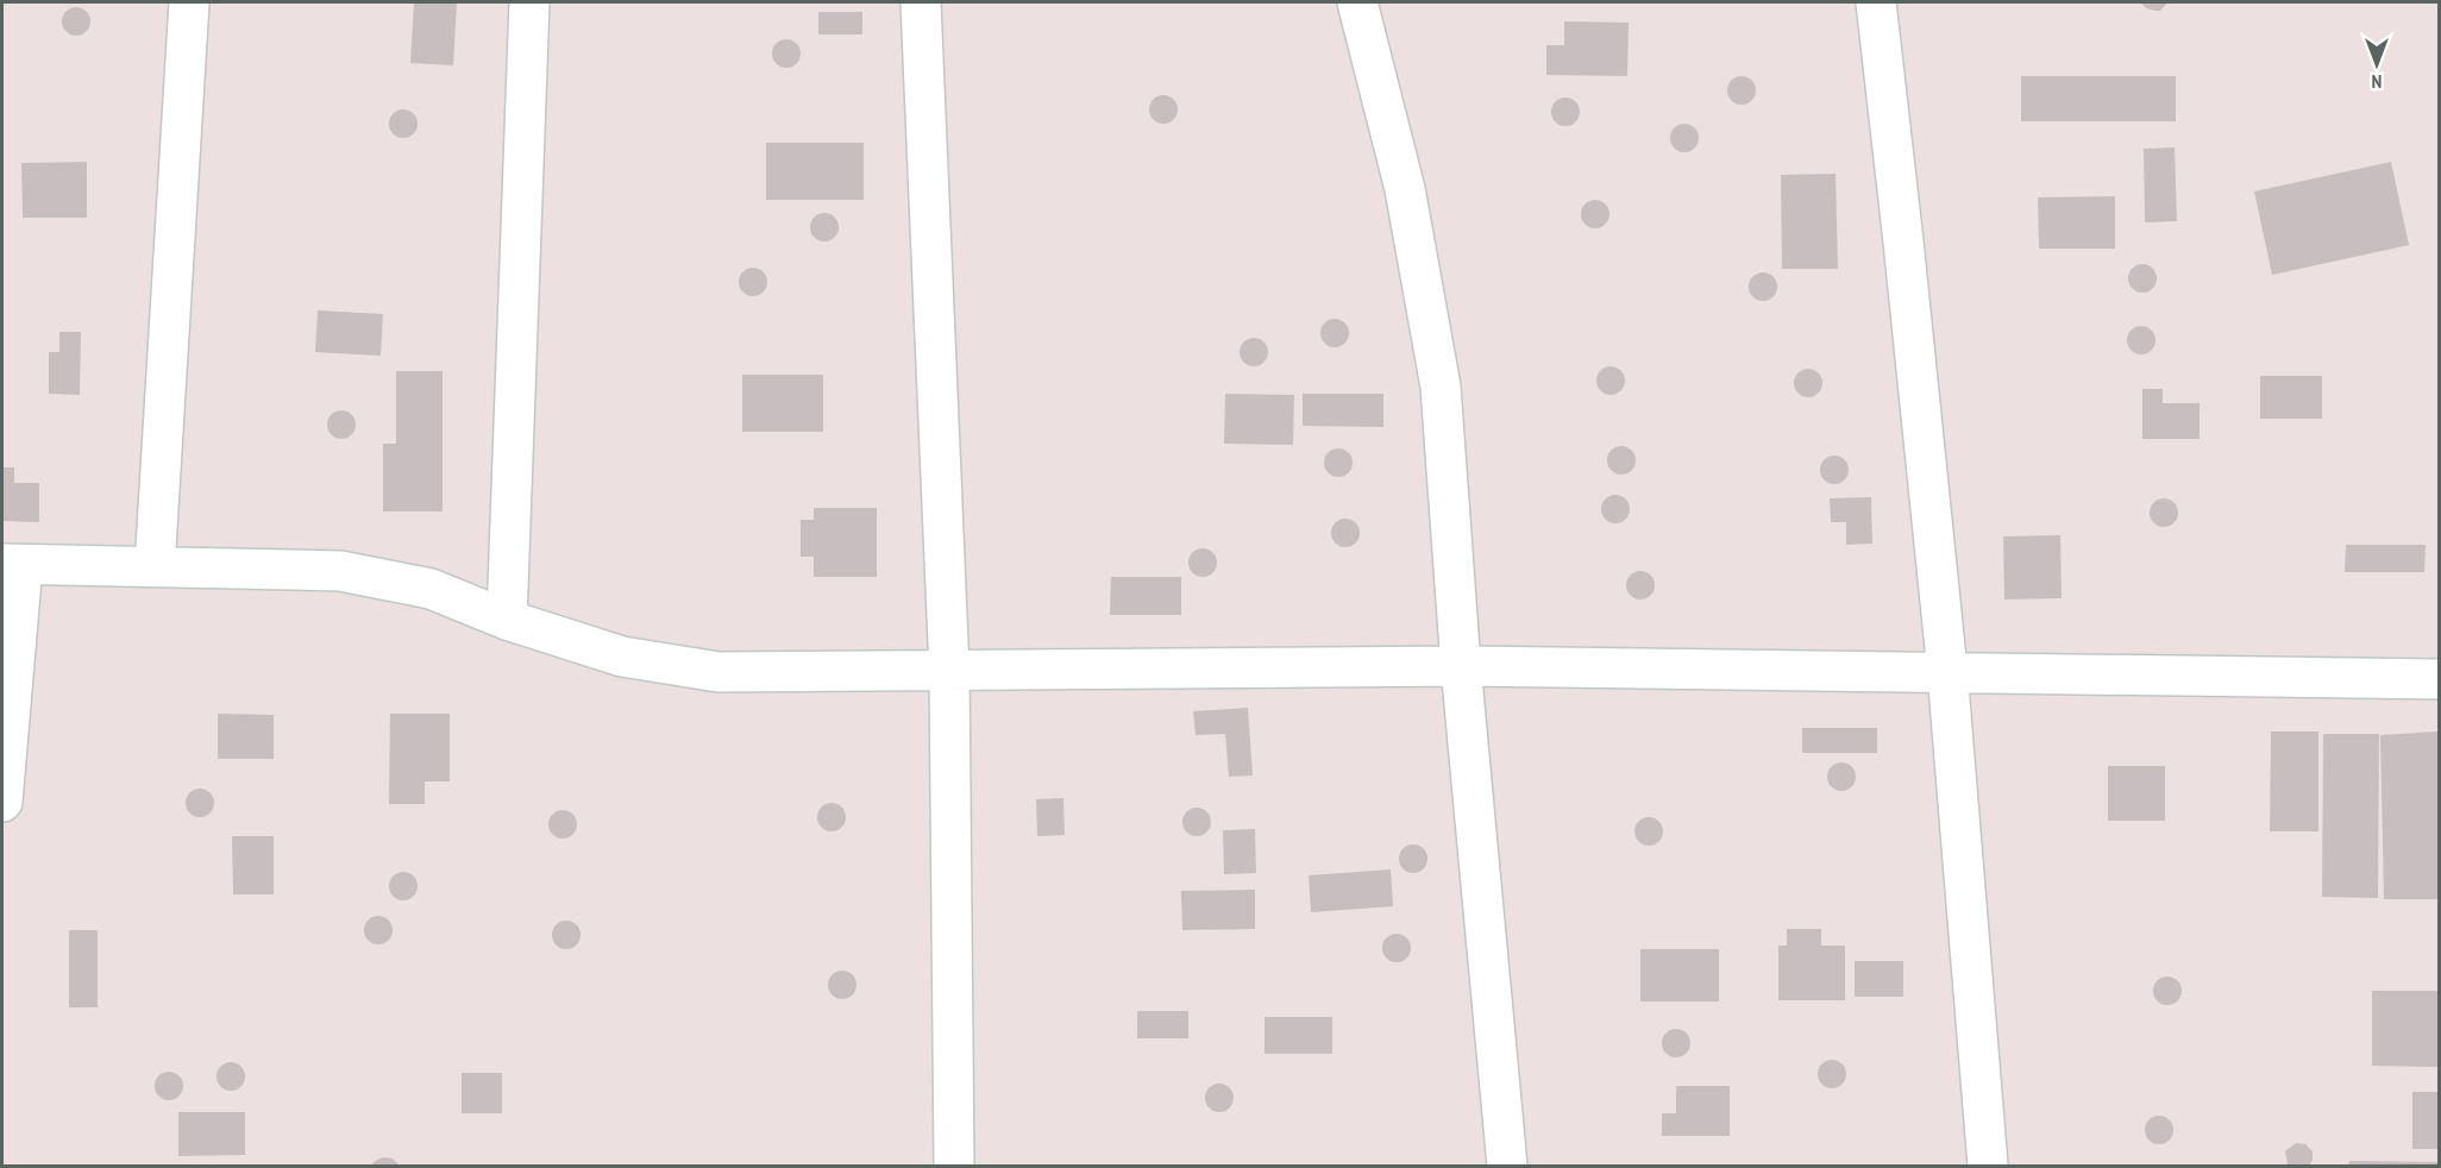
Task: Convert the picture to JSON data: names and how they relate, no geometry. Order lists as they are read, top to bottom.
{
  "north": "bottom"
}
